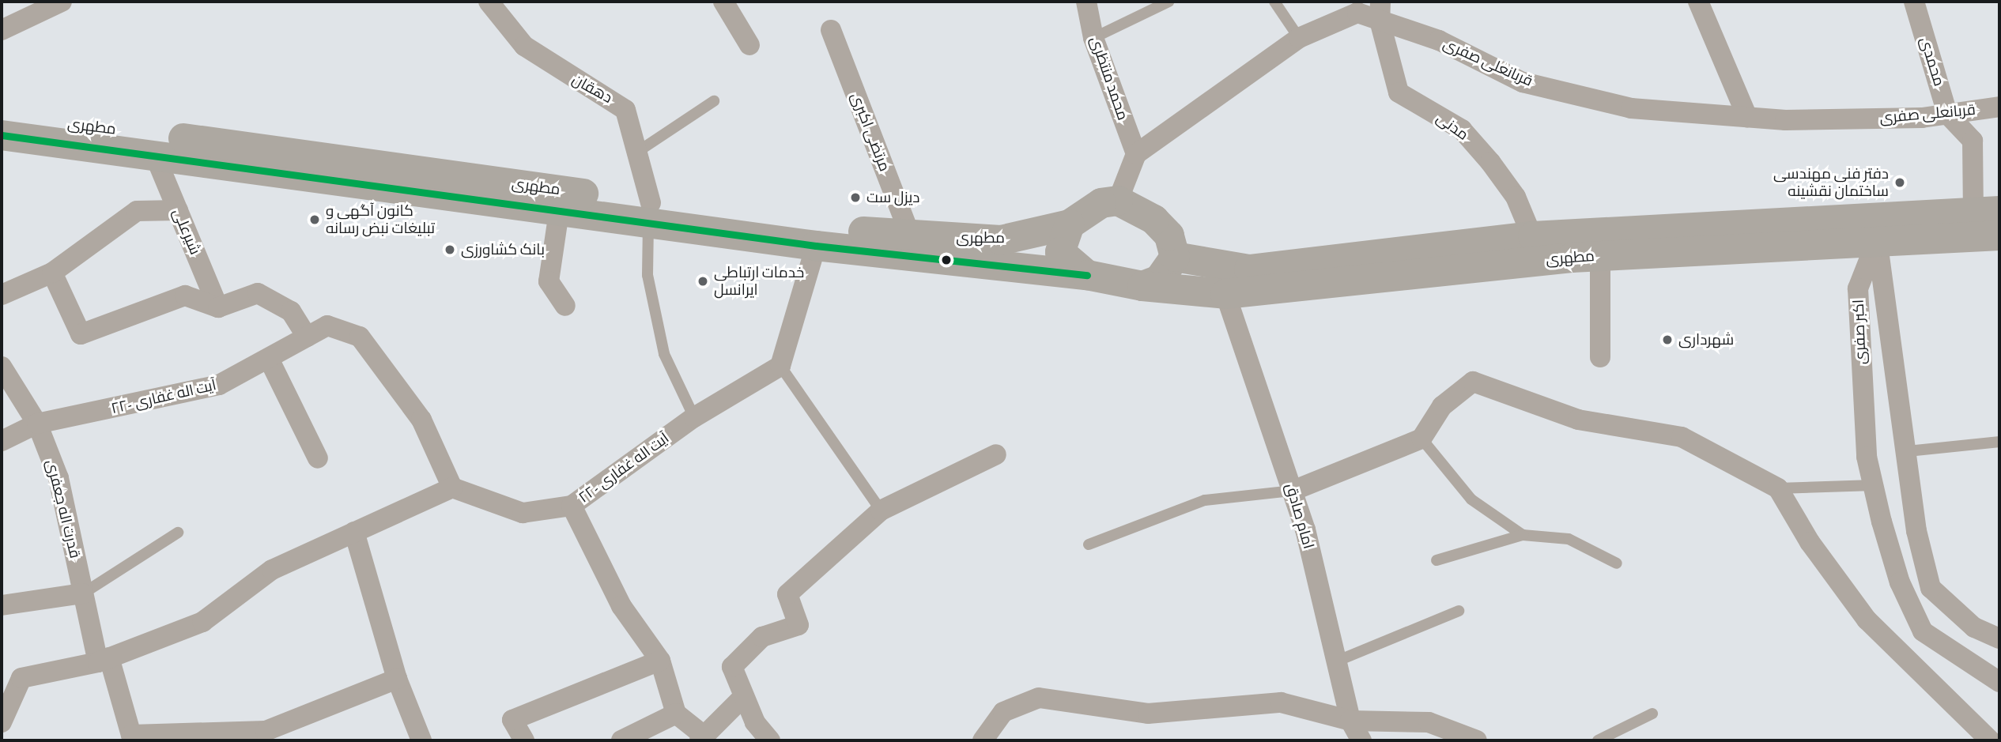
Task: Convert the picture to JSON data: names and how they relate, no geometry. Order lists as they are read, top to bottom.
{
  "streets": {
    "main road": ["مطهری"],
    "street": [
      "محمدی",
      "قربانعلی صفری",
      "محمد منتظری",
      "دهقان",
      "مدنی",
      "مرتضی اکبری",
      "شیرعلی",
      "اکبر صفری",
      "۲۲- آیت اله غفاری",
      "قدرت اله جعفری",
      "امام صادق"
    ]
  },
  "crossings": [
    ["محمدی", "قربانعلی صفری"],
    ["محمدی", "مطهری"],
    ["قربانعلی صفری", "محمد منتظری"],
    ["قربانعلی صفری", "مدنی"],
    ["دهقان", "مطهری"],
    ["مطهری", "مدنی"],
    ["مطهری", "مرتضی اکبری"],
    ["مطهری", "شیرعلی"],
    ["مطهری", "اکبر صفری"],
    ["مطهری", "امام صادق"],
    ["۲۲- آیت اله غفاری", "قدرت اله جعفری"]
  ],
  "places": [
    "دفتر فنی مهندسی ساختمان نقشینه",
    "دیزل ست",
    "کانون آگهی و تبلیغات نبض رسانه",
    "بانک کشاورزی",
    "خدمات ارتباطی ایرانسل",
    "شهرداری"
  ]
}
